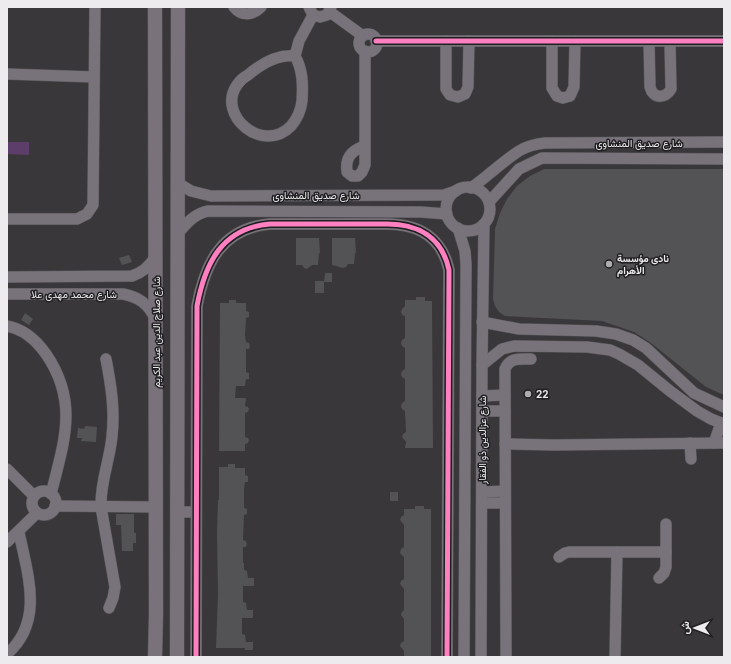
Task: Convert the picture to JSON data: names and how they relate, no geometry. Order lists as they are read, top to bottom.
{
  "streets": {
    "main road": ["شارع صلاح الدين عبد الكريم"],
    "street": ["شارع صديق المنشاوى", "شارع محمد مهدى علا", "شارع عزالدين ذو الفقار"]
  },
  "crossings": [
    ["شارع صديق المنشاوى", "شارع عزالدين ذو الفقار"],
    ["شارع محمد مهدى علا", "شارع صلاح الدين عبد الكريم"]
  ],
  "places": ["نادى مؤسسة الأهرام", "22"],
  "north": "left"
}
